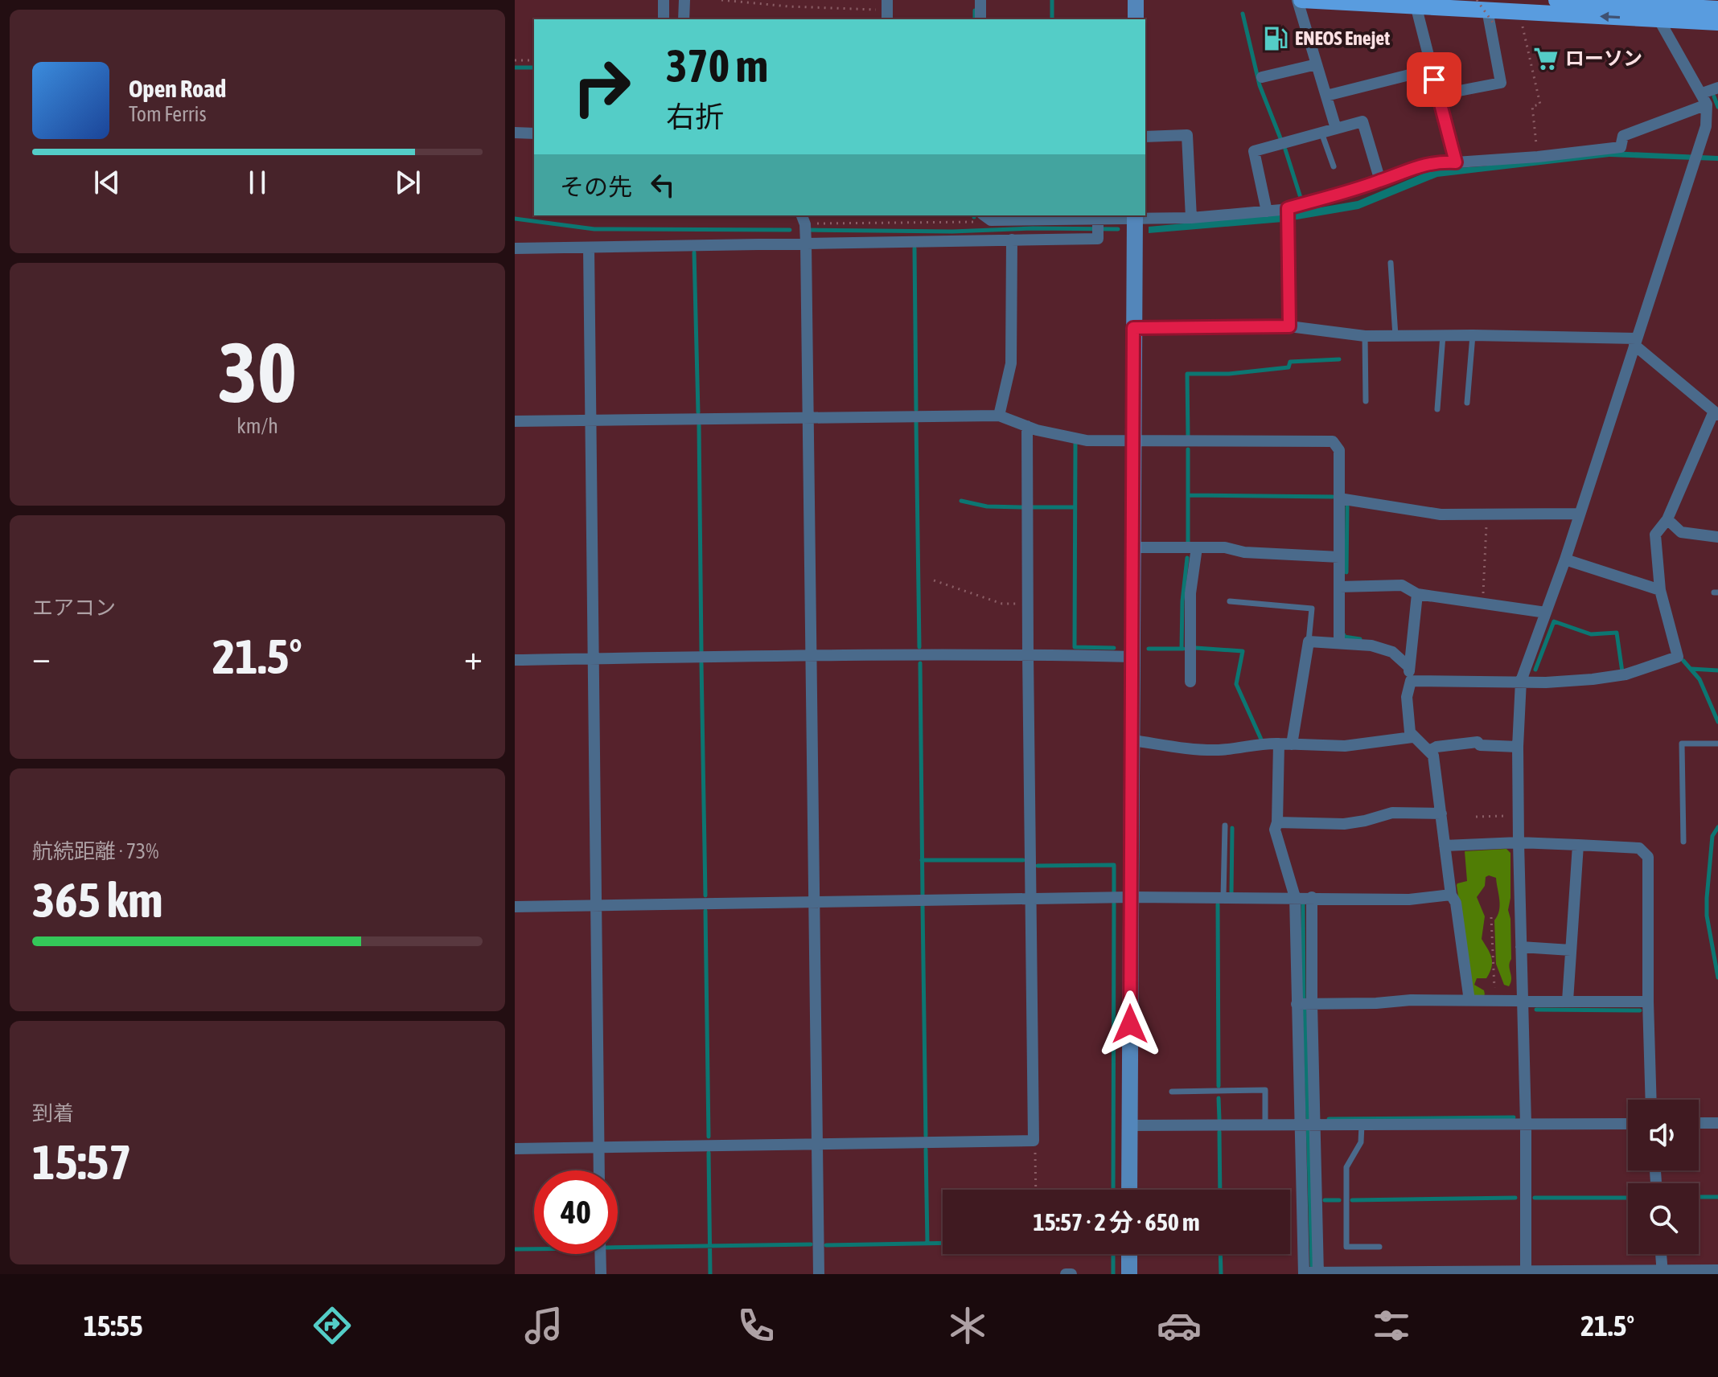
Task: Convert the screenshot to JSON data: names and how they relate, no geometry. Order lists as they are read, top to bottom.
{
  "places": {
    "fuel station": ["ENEOS Enejet"],
    "supermarket": ["ローソン"]
  },
  "page": {
    "turn": ["370 m", "右折"],
    "song": ["Open Road", "Tom Ferris"],
    "then": "その先",
    "tile": [
      ["30", "km/h"],
      "エアコン",
      ["航続距離 · 73%", "365 km"],
      ["到着", "15:57"]
    ],
    "heat": ["−", "21.5°", "+"],
    "limit": "40",
    "trip": "15:57 · 2 分 · 650 m",
    "tabs": ["15:55", "21.5°"]
  }
}
